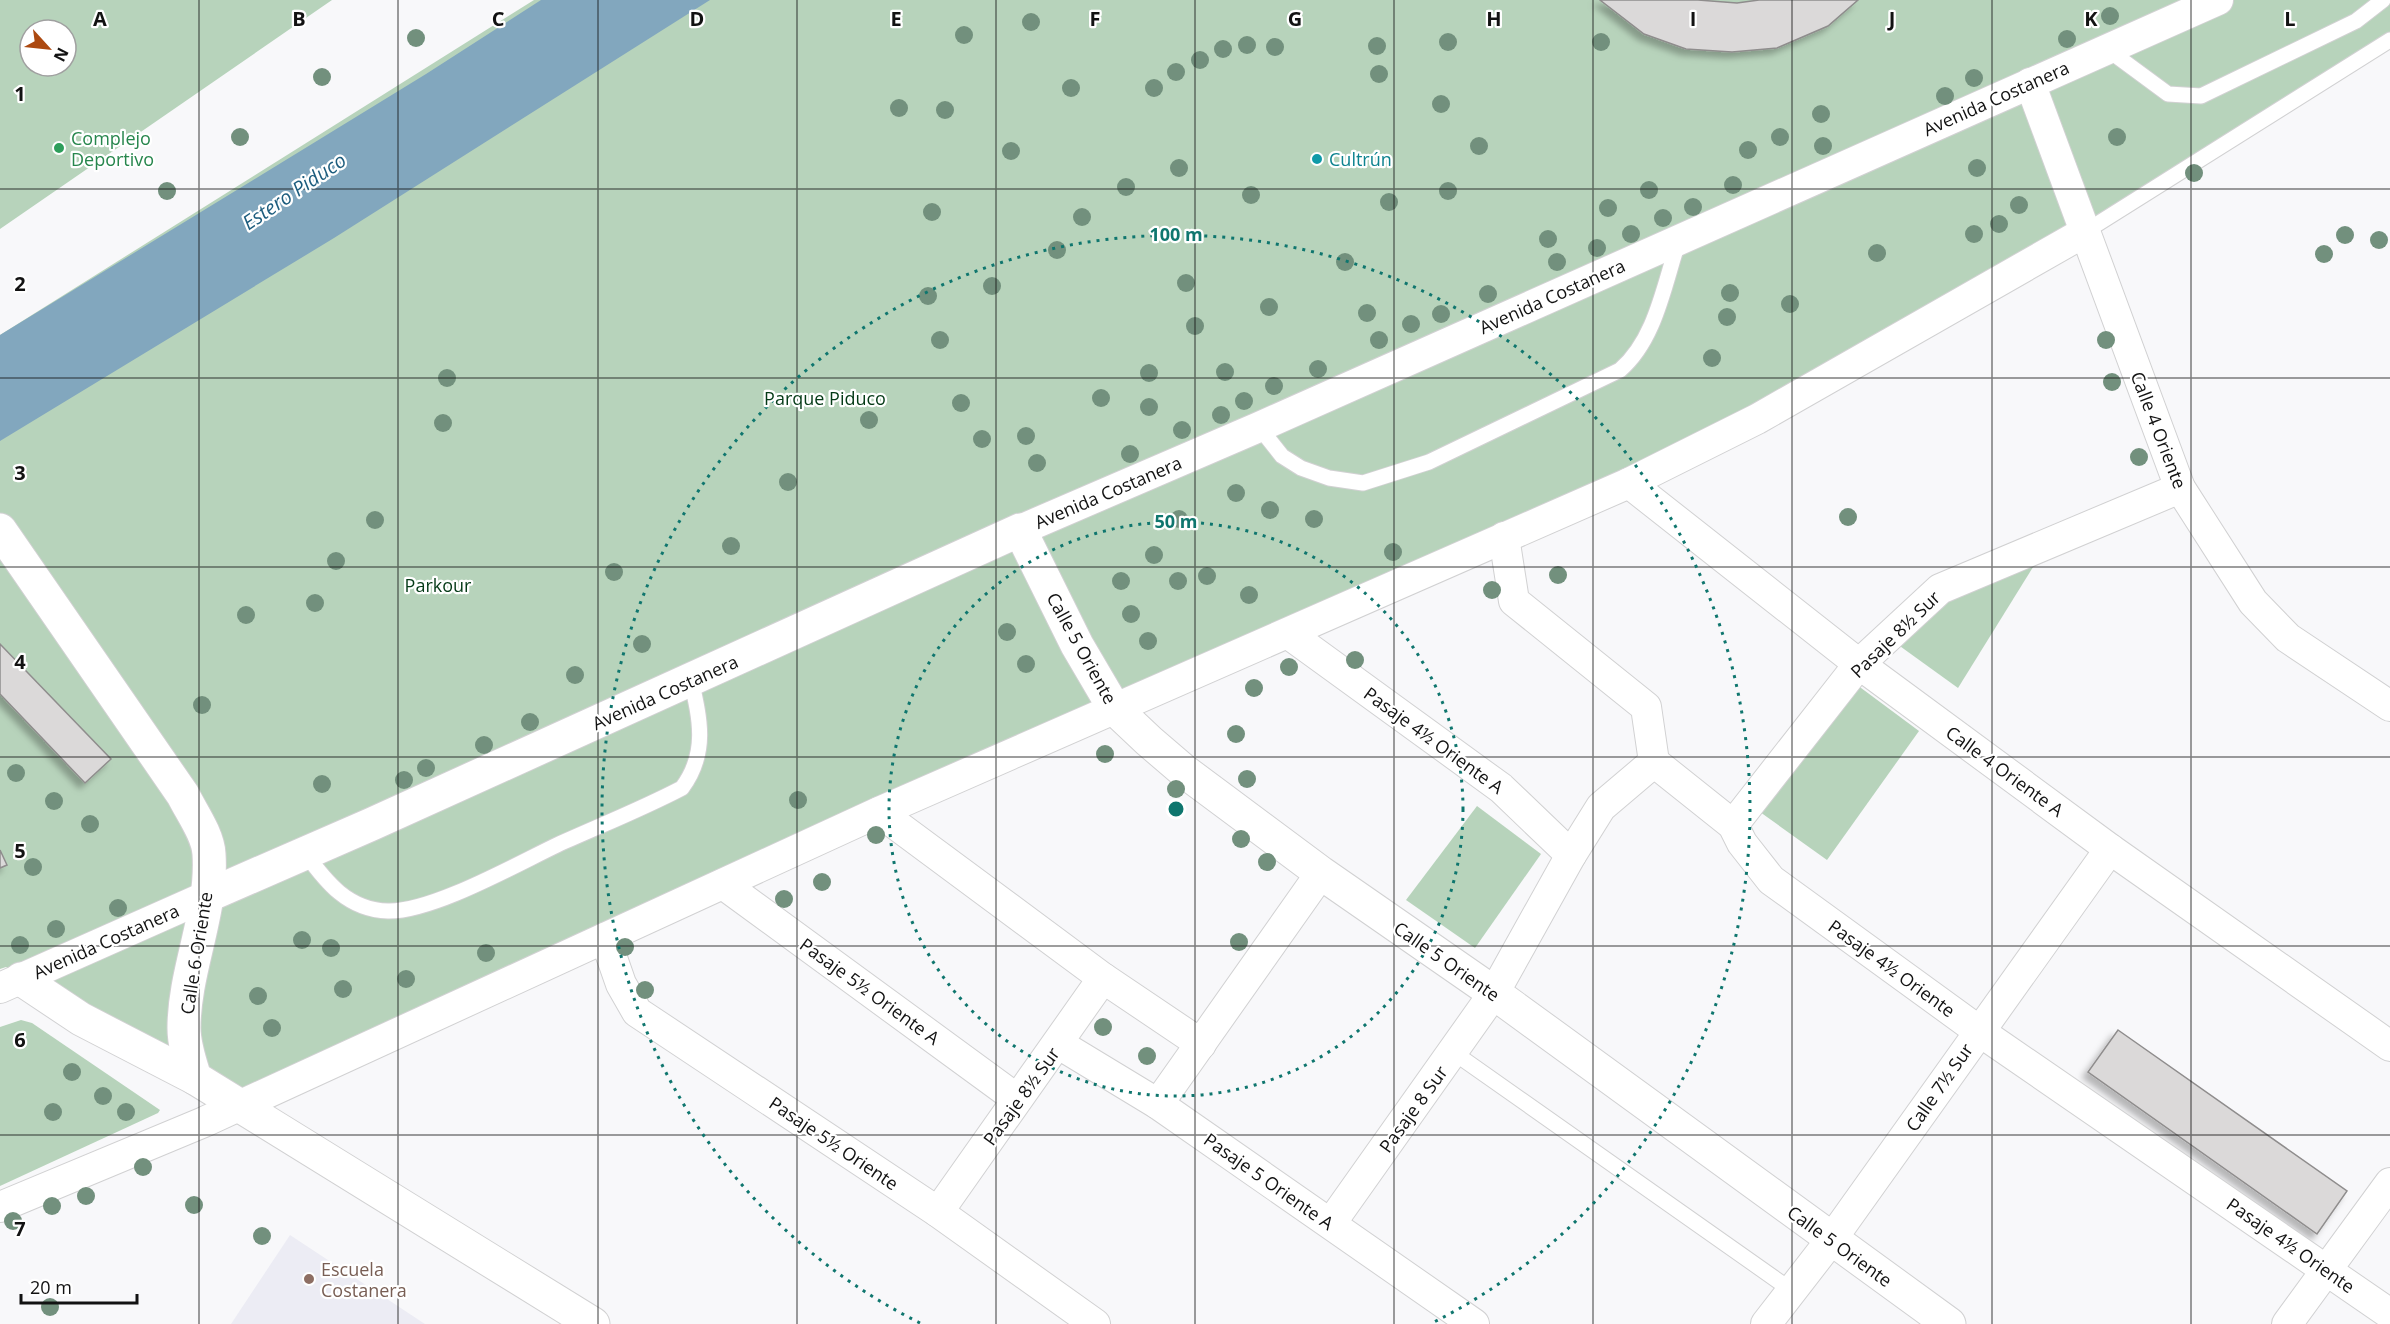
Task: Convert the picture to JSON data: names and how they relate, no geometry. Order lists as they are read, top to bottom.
{
  "streets": {
    "street": [
      "Avenida Costanera",
      "Calle 4 Oriente",
      "Pasaje 8½ Sur",
      "Calle 5 Oriente",
      "Pasaje 4½ Oriente A",
      "Calle 4 Oriente A",
      "Calle 6 Oriente",
      "Pasaje 4½ Oriente",
      "Pasaje 5½ Oriente A",
      "Calle 7½ Sur",
      "Pasaje 8 Sur",
      "Pasaje 5½ Oriente",
      "Pasaje 5 Oriente A"
    ]
  },
  "crossings": [
    ["Avenida Costanera", "Calle 4 Oriente"],
    ["Avenida Costanera", "Calle 5 Oriente"],
    ["Avenida Costanera", "Calle 6 Oriente"],
    ["Calle 4 Oriente", "Pasaje 8½ Sur"],
    ["Pasaje 8½ Sur", "Calle 4 Oriente A"],
    ["Pasaje 8½ Sur", "Pasaje 4½ Oriente"],
    ["Pasaje 8½ Sur", "Pasaje 5½ Oriente A"],
    ["Pasaje 8½ Sur", "Pasaje 5½ Oriente"],
    ["Pasaje 8½ Sur", "Pasaje 5 Oriente A"],
    ["Calle 5 Oriente", "Calle 7½ Sur"],
    ["Calle 5 Oriente", "Pasaje 8 Sur"],
    ["Calle 4 Oriente A", "Calle 7½ Sur"],
    ["Pasaje 4½ Oriente", "Calle 7½ Sur"],
    ["Pasaje 8 Sur", "Pasaje 5 Oriente A"]
  ],
  "water": ["Estero Piduco"],
  "parks": ["Parque Piduco", "Parkour"],
  "places": ["Complejo Deportivo", "Cultrún", "Escuela Costanera"],
  "scale_bar": "20 m",
  "north": "bottom right",
  "grid": {
    "columns": [
      "A",
      "B",
      "C",
      "D",
      "E",
      "F",
      "G",
      "H",
      "I",
      "J",
      "K",
      "L"
    ],
    "rows": [
      "1",
      "2",
      "3",
      "4",
      "5",
      "6",
      "7"
    ]
  },
  "rings": ["100 m", "50 m"]
}
